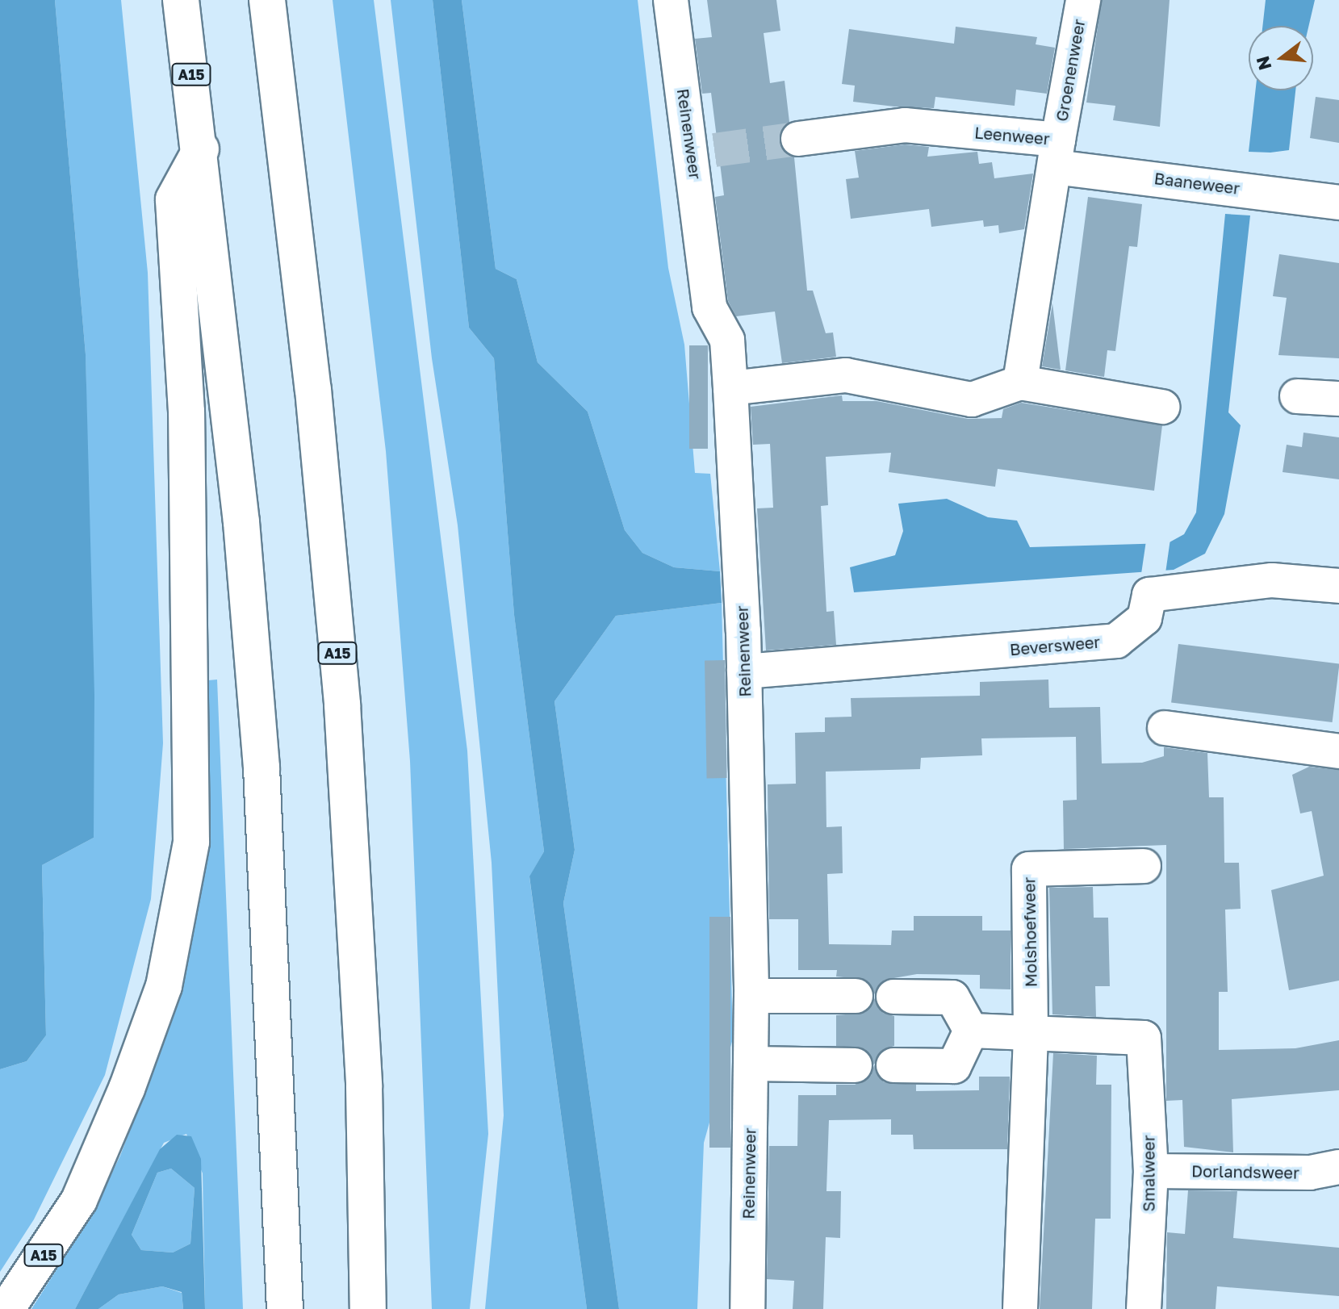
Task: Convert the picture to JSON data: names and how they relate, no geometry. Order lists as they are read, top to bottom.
{
  "streets": {
    "highway": ["A15"],
    "street": [
      "Groenenweer",
      "Reinenweer",
      "Leenweer",
      "Baaneweer",
      "Beversweer",
      "Molshoefweer",
      "Dorlandsweer",
      "Smalweer"
    ]
  },
  "crossings": [
    ["Groenenweer", "Leenweer"],
    ["Groenenweer", "Baaneweer"],
    ["Reinenweer", "Beversweer"],
    ["Leenweer", "Baaneweer"],
    ["Molshoefweer", "Smalweer"],
    ["Dorlandsweer", "Smalweer"]
  ],
  "north": "left"
}
